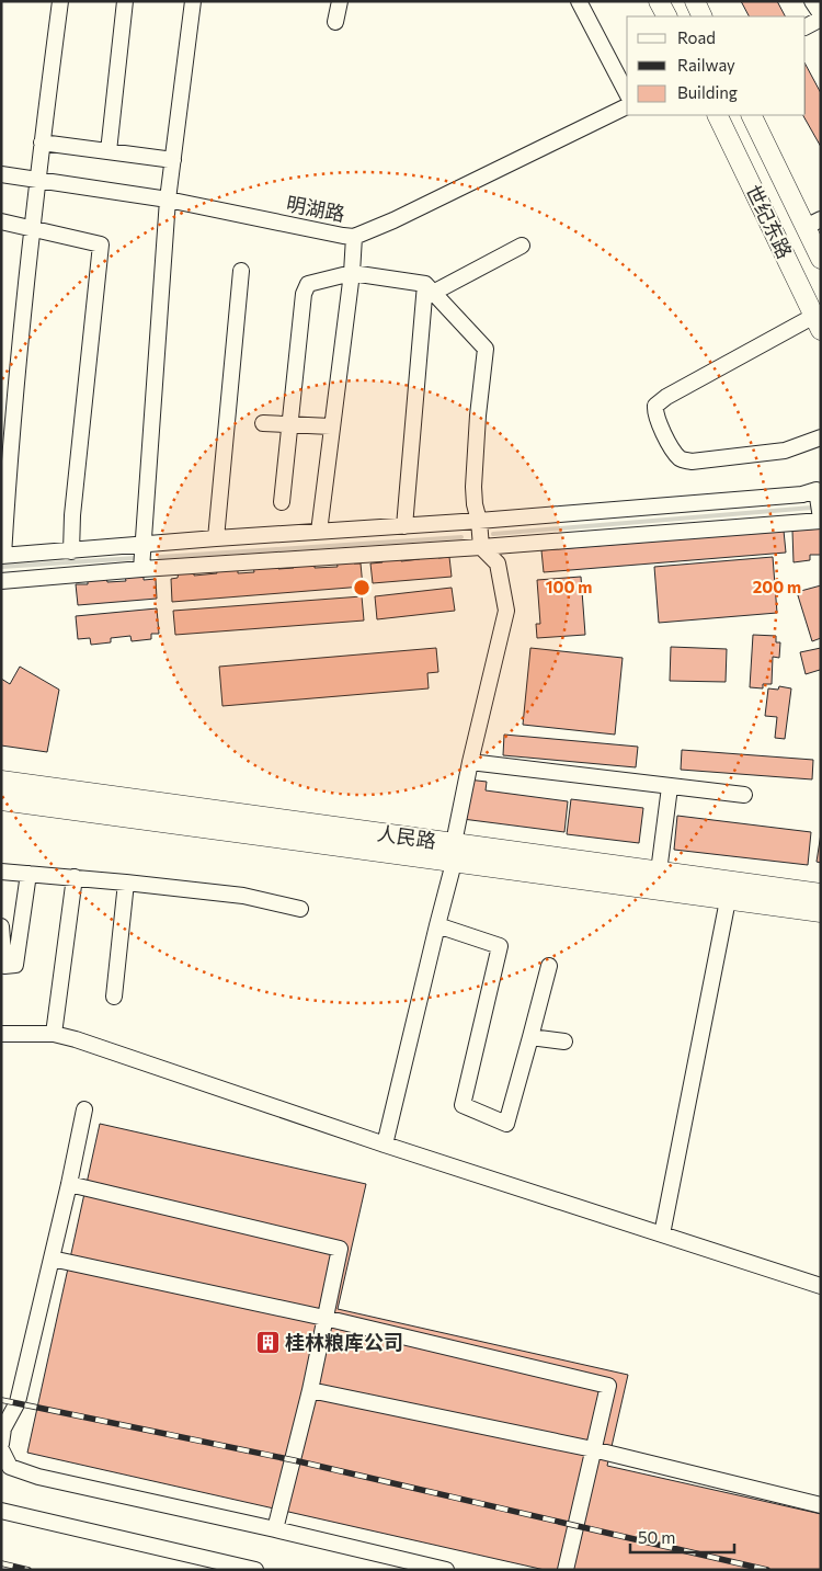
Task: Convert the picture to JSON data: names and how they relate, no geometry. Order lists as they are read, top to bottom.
{
  "streets": {
    "main road": ["世纪东路", "人民路"],
    "street": ["明湖路"]
  },
  "places": {
    "building": ["桂林粮库公司"]
  },
  "legend": ["Road", "Railway", "Building"],
  "scale_bar": "50 m",
  "rings": ["100 m", "200 m"]
}
